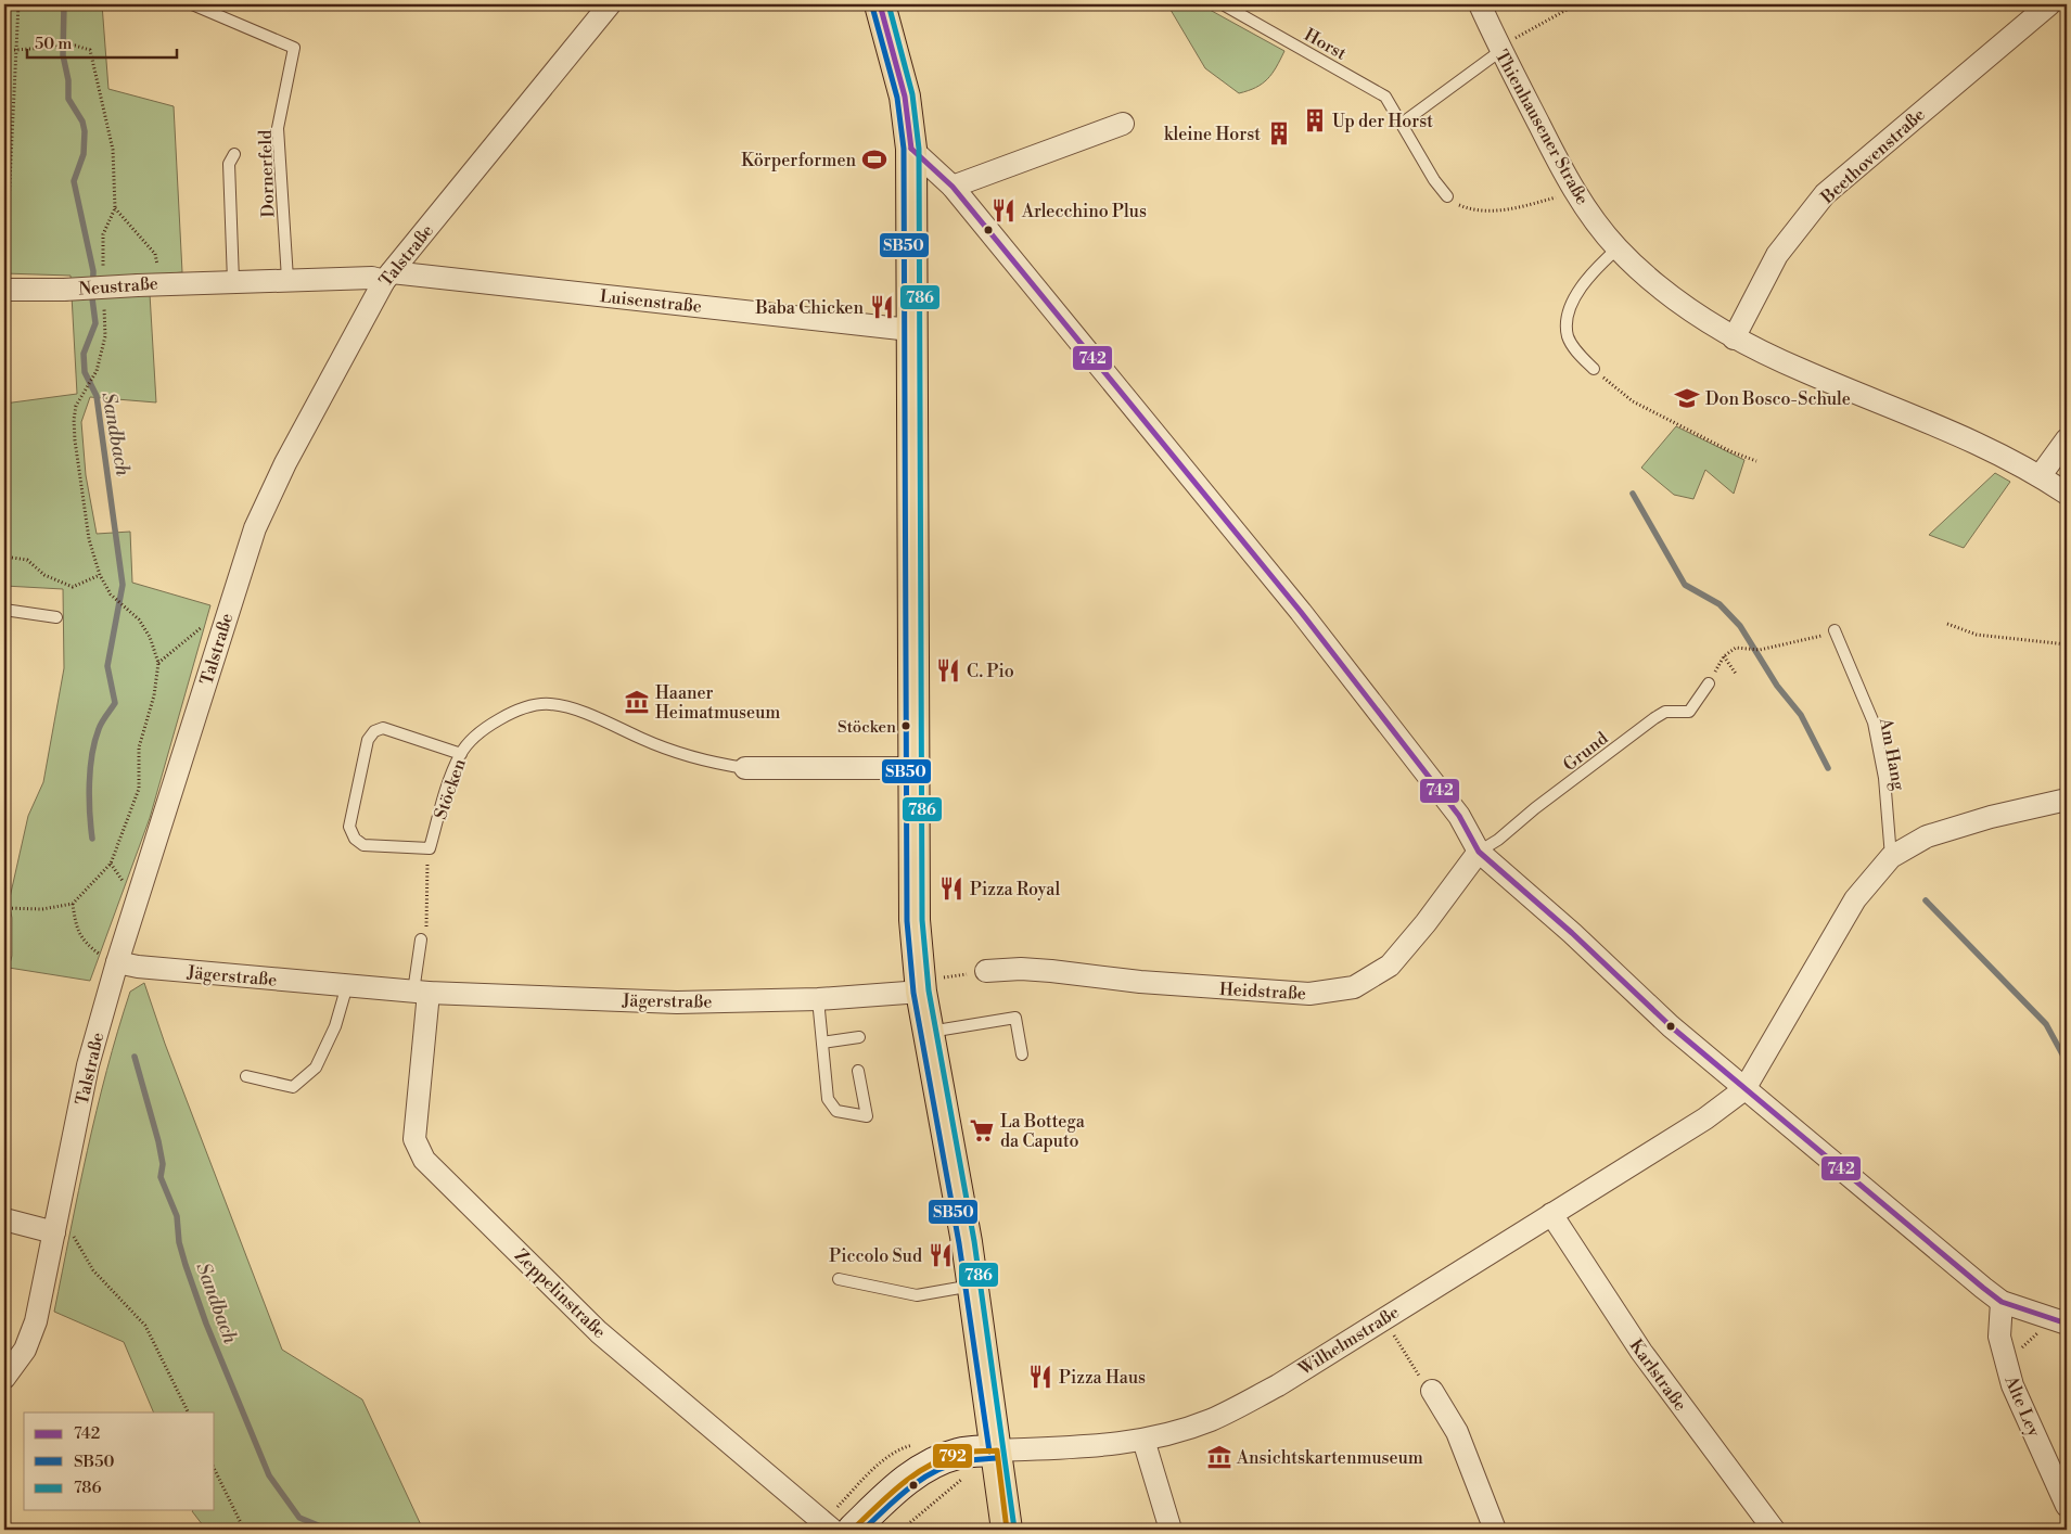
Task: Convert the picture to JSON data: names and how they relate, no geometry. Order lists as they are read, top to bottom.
{
  "streets": {
    "street": [
      "Thienhausener Straße",
      "Beethovenstraße",
      "Talstraße",
      "Neustraße",
      "Luisenstraße",
      "Stöcken",
      "Jägerstraße",
      "Heidstraße",
      "Zeppelinstraße",
      "Wilhelmstraße",
      "Karlstraße",
      "Alte Ley"
    ],
    "lane": [
      "Horst",
      "Dornerfeld",
      "Grund",
      "Am Hang"
    ]
  },
  "crossings": [
    ["Thienhausener Straße", "Beethovenstraße"],
    ["Dornerfeld", "Neustraße"],
    ["Talstraße", "Neustraße"],
    ["Talstraße", "Luisenstraße"],
    ["Talstraße", "Jägerstraße"],
    ["Neustraße", "Luisenstraße"],
    ["Grund", "Heidstraße"],
    ["Am Hang", "Wilhelmstraße"],
    ["Jägerstraße", "Zeppelinstraße"],
    ["Wilhelmstraße", "Karlstraße"]
  ],
  "water": ["Sandbach"],
  "places": {
    "building": ["Up der Horst", "kleine Horst"],
    "sports": ["Körperformen"],
    "restaurant": [
      "Arlecchino Plus",
      "Baba Chicken",
      "C. Pio",
      "Pizza Royal",
      "Piccolo Sud",
      "Pizza Haus"
    ],
    "school or university": ["Don Bosco-Schule"],
    "museum": ["Haaner Heimatmuseum", "Ansichtskartenmuseum"],
    "other": ["Stöcken"],
    "supermarket": ["La Bottega da Caputo"]
  },
  "lines": [
    "transit line 742",
    "transit line 786",
    "transit line SB50",
    "transit line 792"
  ],
  "legend": ["742", "SB50", "786"],
  "scale_bar": "50 m"
}
